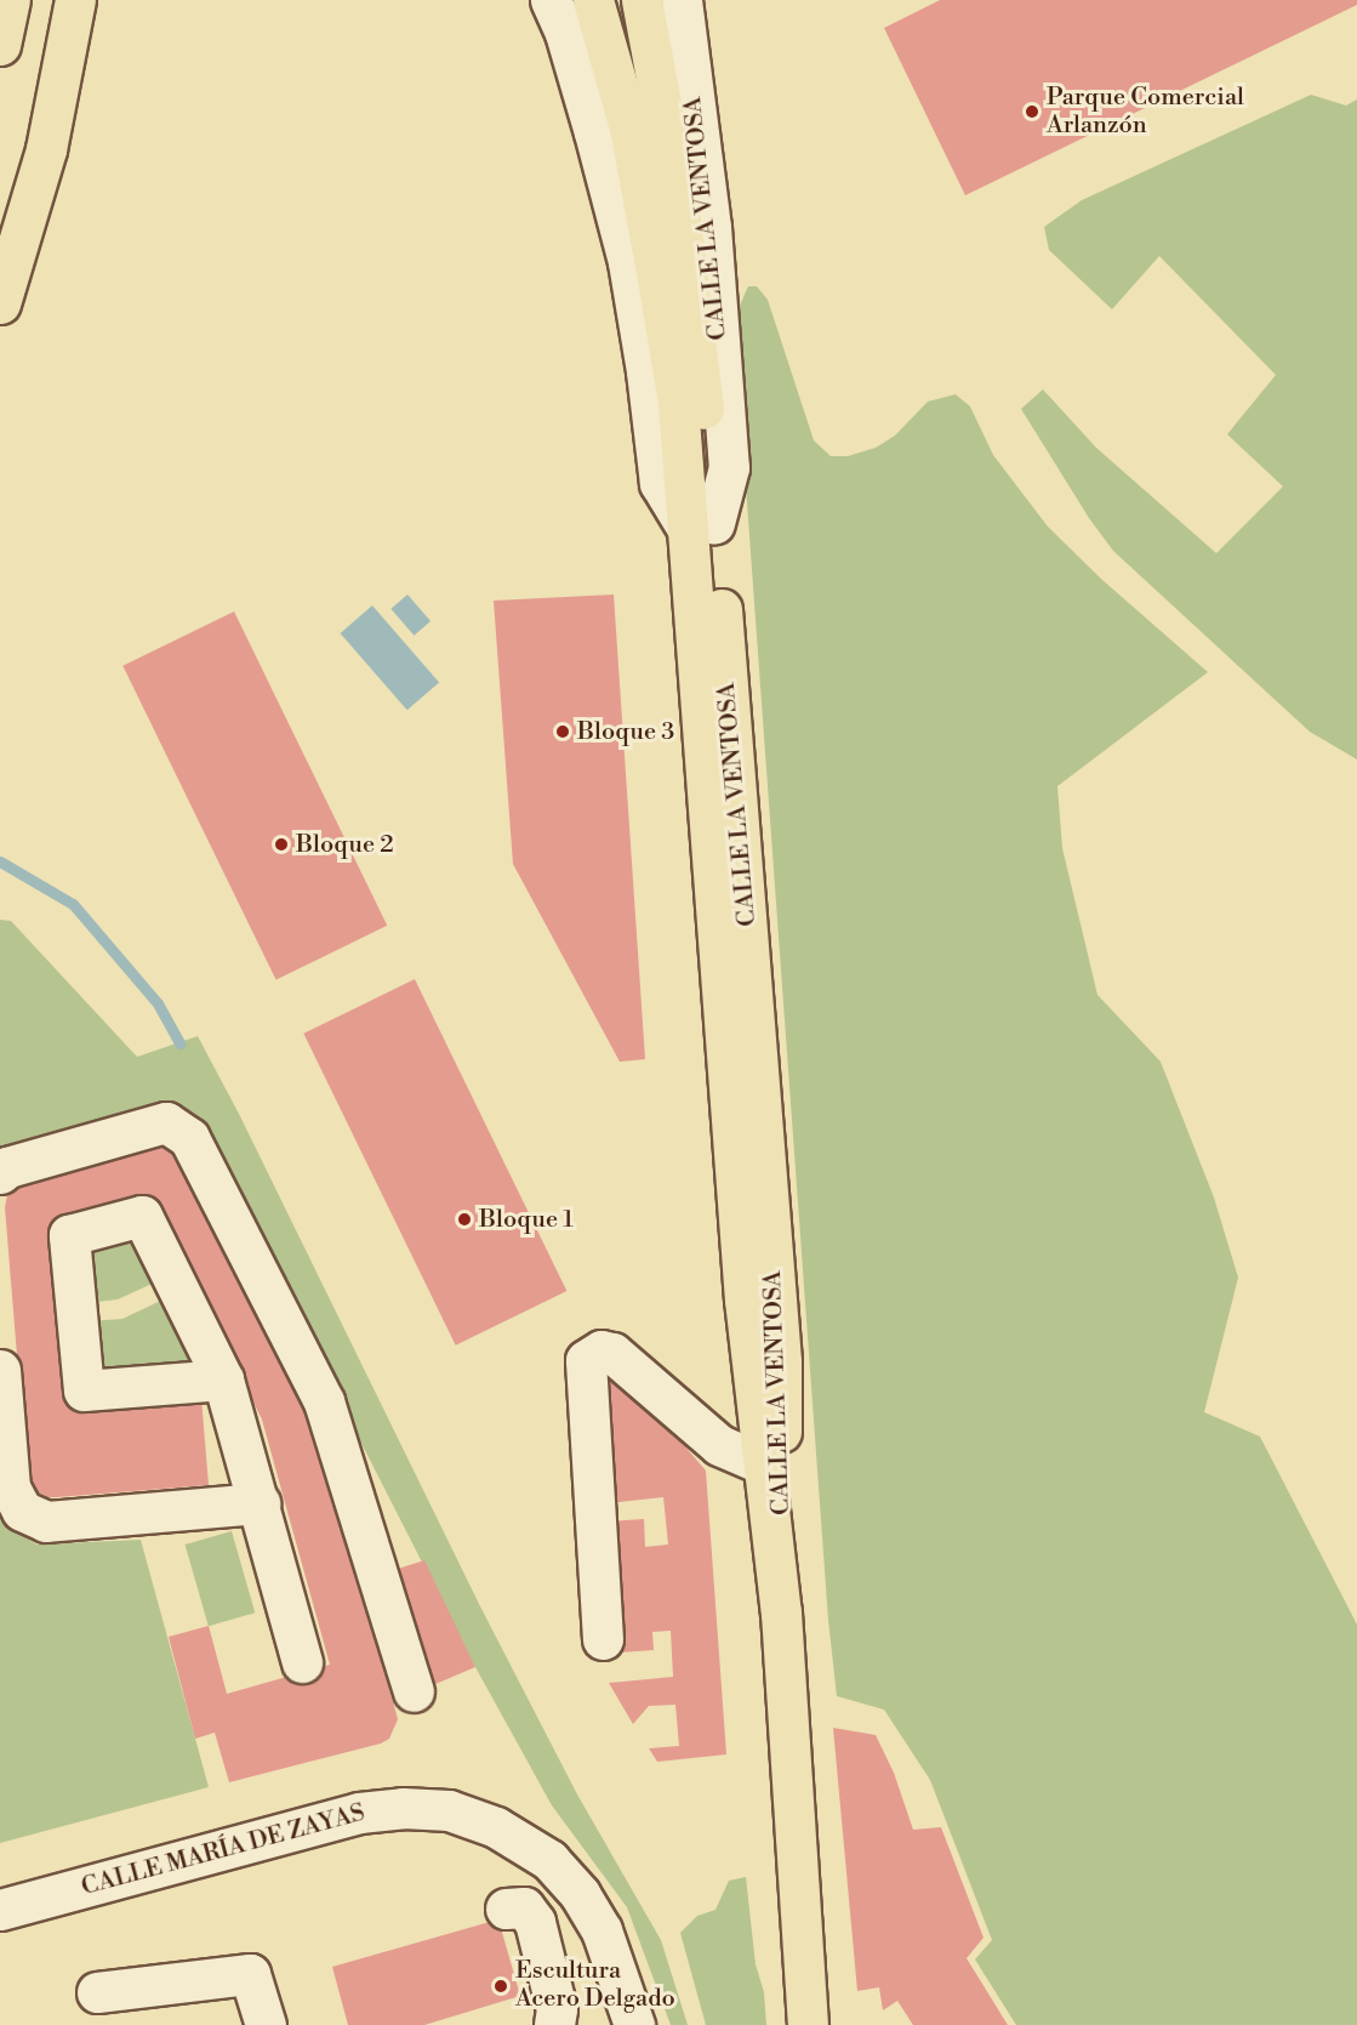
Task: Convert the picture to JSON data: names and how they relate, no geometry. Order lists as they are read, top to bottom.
{
  "streets": {
    "main road": ["CALLE LA VENTOSA"],
    "street": ["CALLE MARÍA DE ZAYAS"]
  },
  "places": [
    "Parque Comercial Arlanzón",
    "Bloque 3",
    "Bloque 2",
    "Bloque 1",
    "Escultura Acero Delgado"
  ]
}
